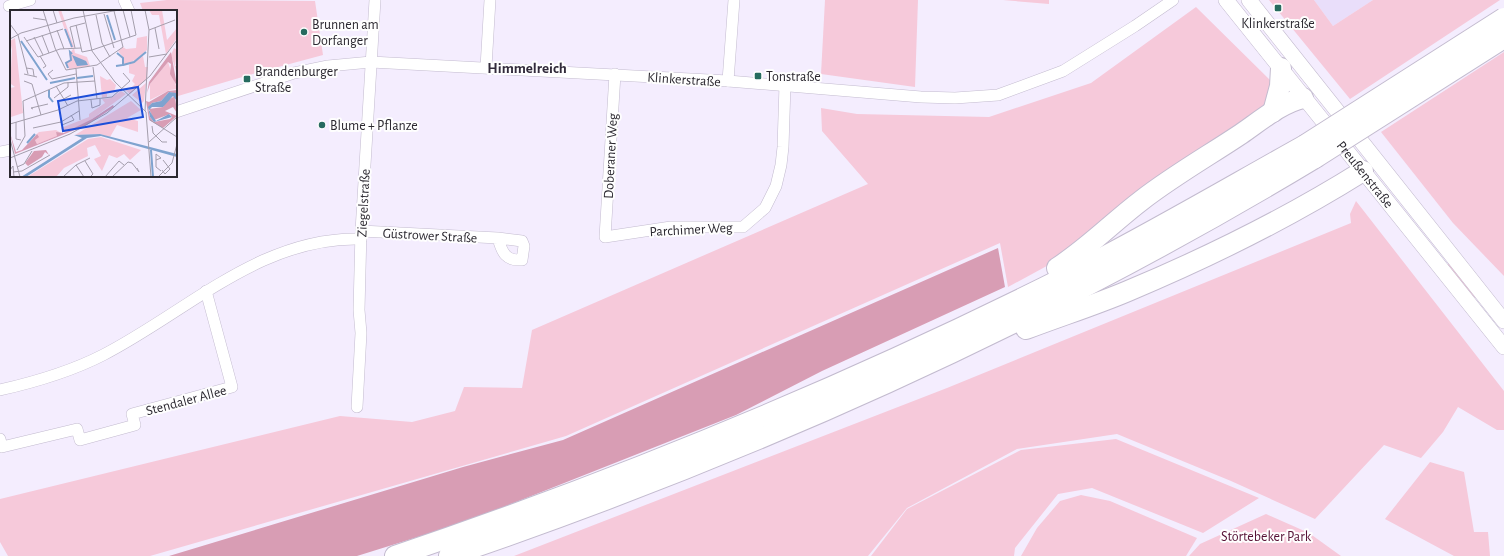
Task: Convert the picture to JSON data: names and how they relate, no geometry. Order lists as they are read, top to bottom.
{
  "streets": {
    "main road": ["Preußenstraße"],
    "street": [
      "Klinkerstraße",
      "Doberaner Weg",
      "Ziegelstraße",
      "Parchimer Weg",
      "Güstrower Straße",
      "Stendaler Allee"
    ]
  },
  "crossings": [
    ["Klinkerstraße", "Doberaner Weg"],
    ["Klinkerstraße", "Ziegelstraße"],
    ["Klinkerstraße", "Parchimer Weg"],
    ["Doberaner Weg", "Parchimer Weg"],
    ["Ziegelstraße", "Güstrower Straße"]
  ],
  "districts": ["Himmelreich"],
  "parks": ["Störtebeker Park"],
  "places": {
    "transit": ["Klinkerstraße", "Tonstraße", "Brandenburger Straße"],
    "other": ["Brunnen am Dorfanger", "Blume + Pflanze"]
  }
}
